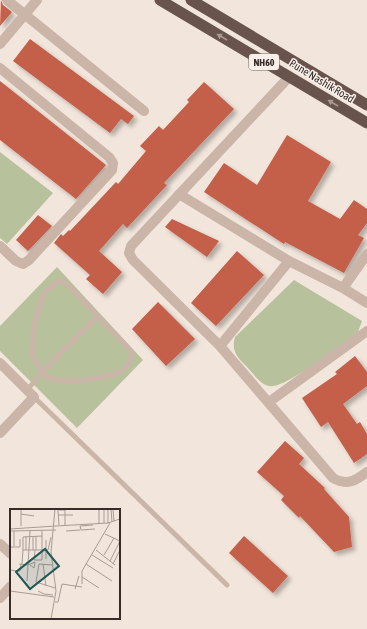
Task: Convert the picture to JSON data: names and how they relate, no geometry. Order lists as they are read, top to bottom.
{
  "streets": {
    "highway": ["NH60", "Pune Nashik Road"]
  }
}
